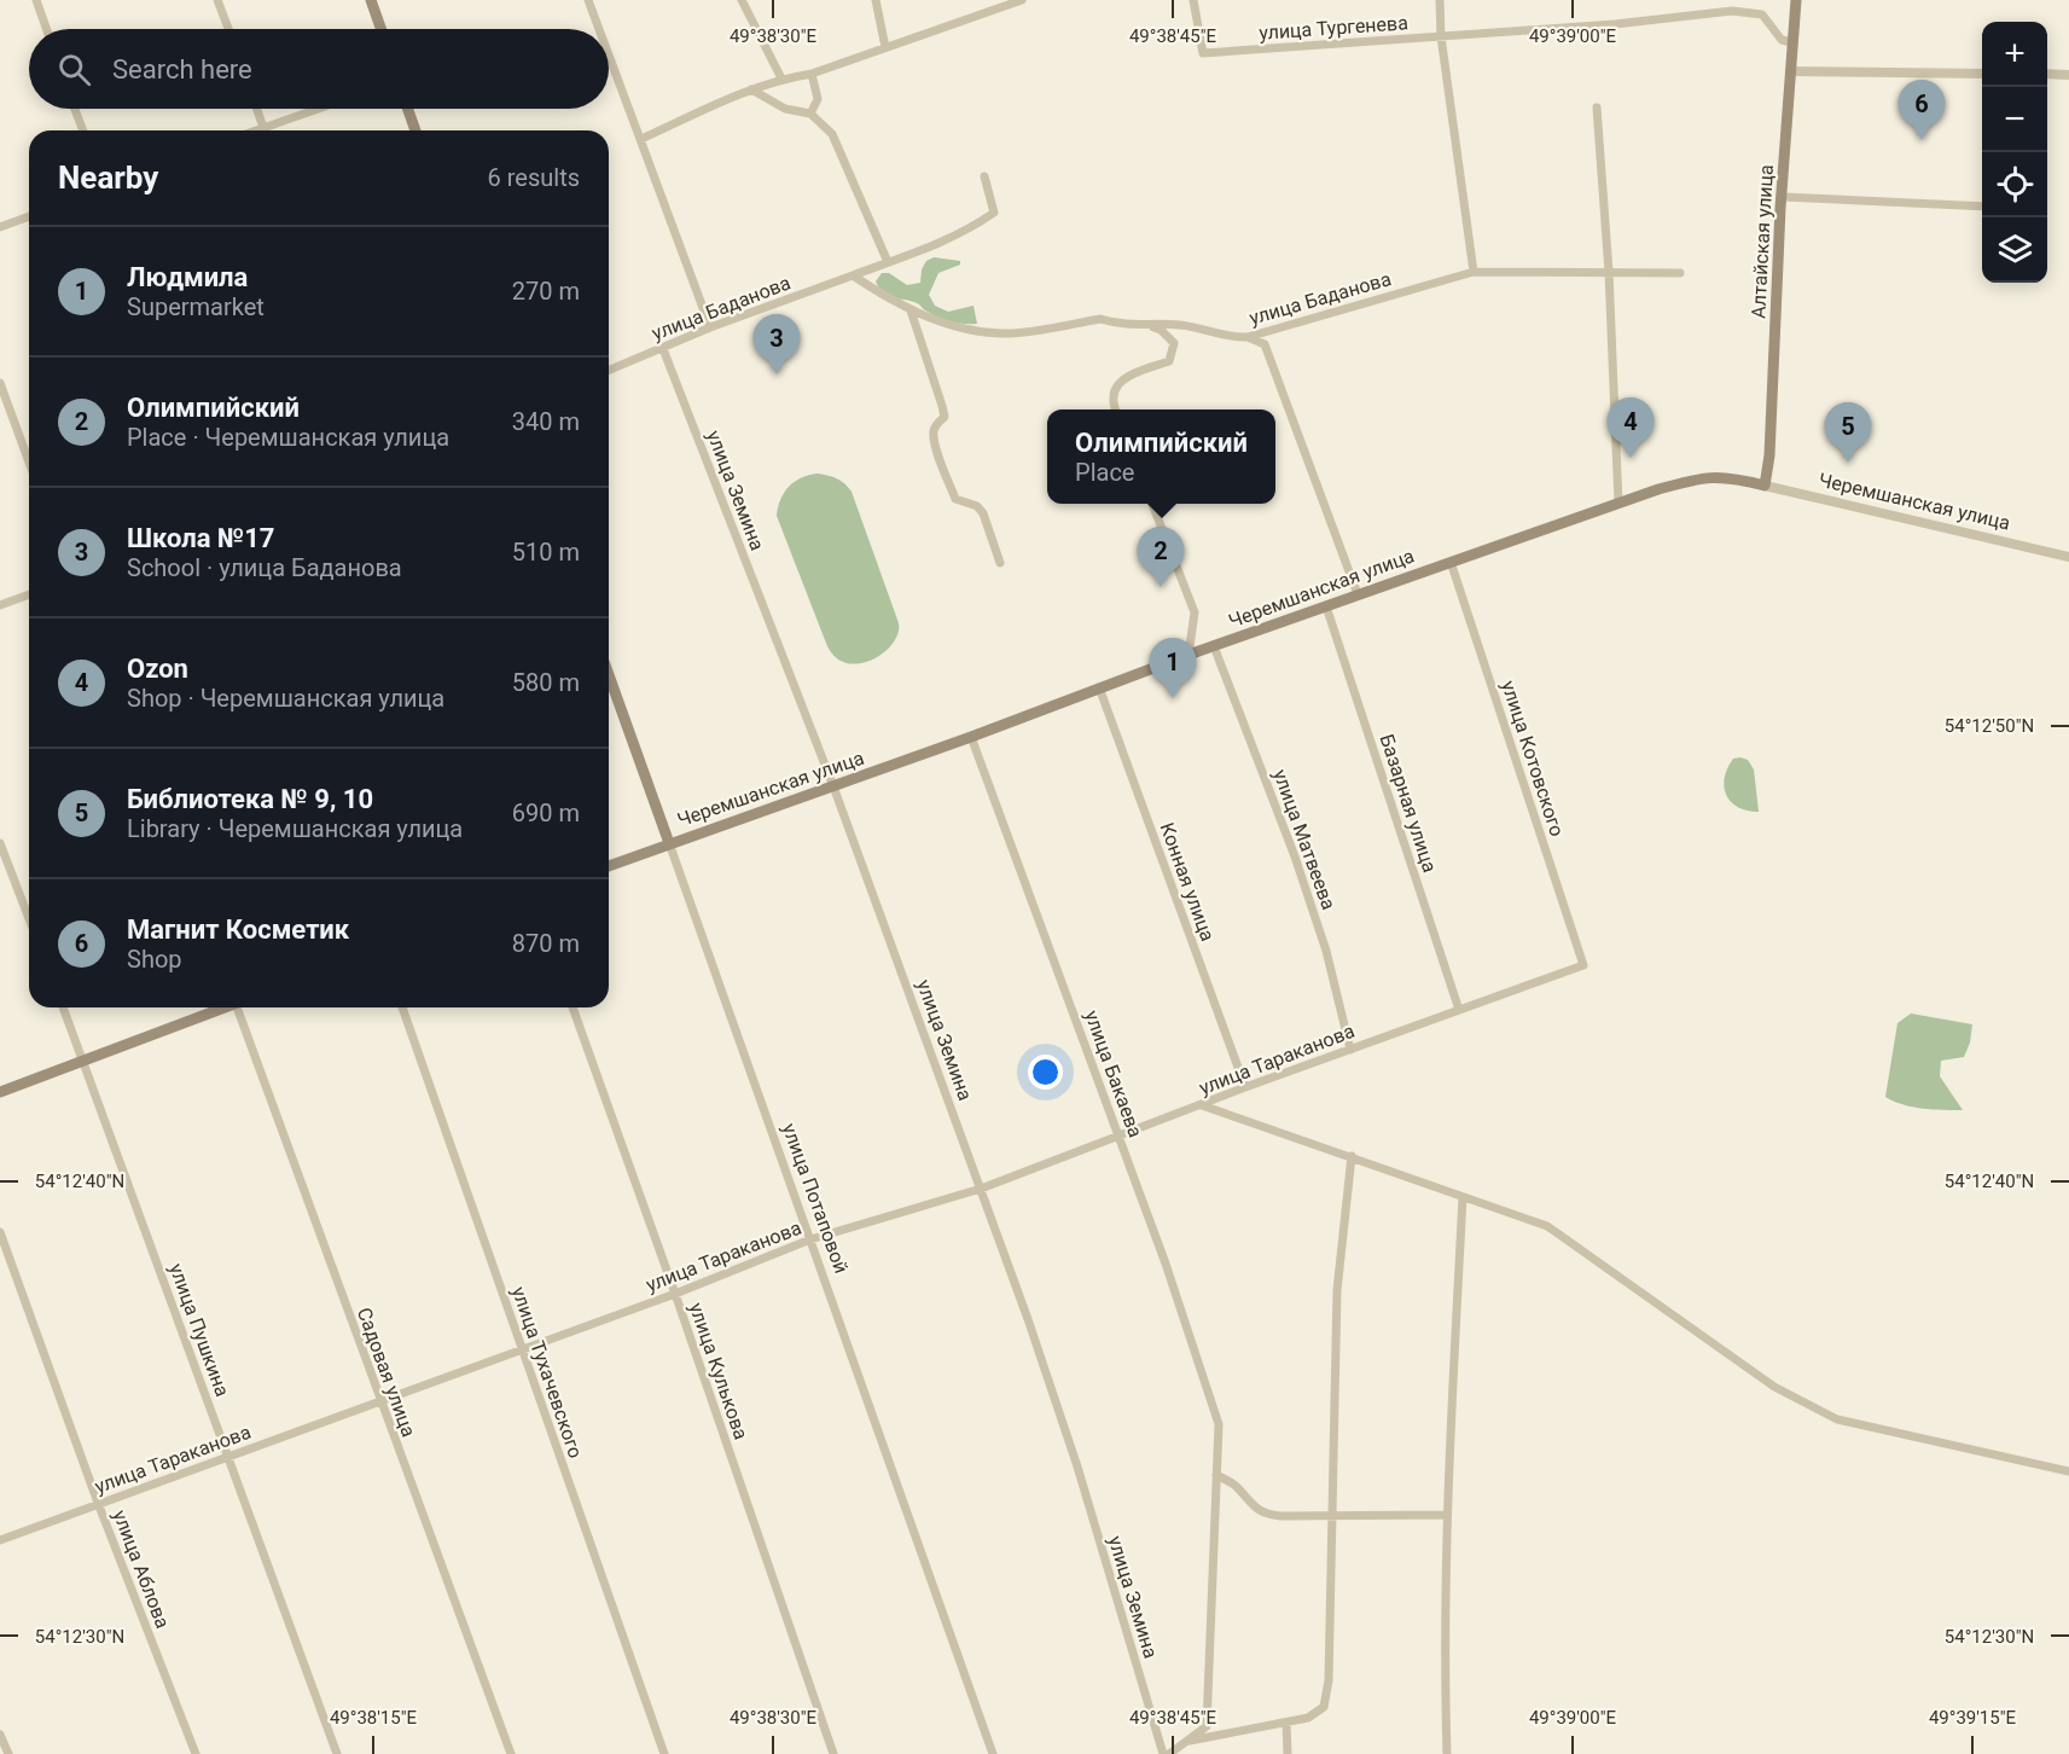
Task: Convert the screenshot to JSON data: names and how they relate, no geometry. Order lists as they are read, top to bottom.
{
  "streets": {
    "main road": ["Алтайская улица", "Черемшанская улица", "улица Потаповой"],
    "street": [
      "улица Тургенева",
      "улица Баданова",
      "улица Земина",
      "улица Котовского",
      "Базарная улица",
      "улица Матвеева",
      "Конная улица",
      "улица Тараканова",
      "улица Бакаева",
      "улица Пушкина",
      "улица Кулькова",
      "Садовая улица",
      "улица Тухачевского",
      "улица Аблова"
    ]
  },
  "crossings": [
    ["Алтайская улица", "Черемшанская улица"],
    ["улица Баданова", "улица Земина"],
    ["улица Земина", "Черемшанская улица"],
    ["улица Земина", "улица Тараканова"],
    ["Черемшанская улица", "улица Котовского"],
    ["Черемшанская улица", "Базарная улица"],
    ["Черемшанская улица", "улица Матвеева"],
    ["Черемшанская улица", "Конная улица"],
    ["Черемшанская улица", "улица Бакаева"],
    ["Черемшанская улица", "улица Потаповой"],
    ["улица Котовского", "улица Тараканова"],
    ["Базарная улица", "улица Тараканова"],
    ["улица Матвеева", "улица Тараканова"],
    ["Конная улица", "улица Тараканова"],
    ["улица Тараканова", "улица Бакаева"],
    ["улица Тараканова", "улица Потаповой"],
    ["улица Тараканова", "улица Пушкина"],
    ["улица Тараканова", "улица Кулькова"],
    ["улица Тараканова", "Садовая улица"],
    ["улица Тараканова", "улица Тухачевского"],
    ["улица Тараканова", "улица Аблова"]
  ],
  "page": {
    "map_buttons": ["+", "−"],
    "search": "Search here",
    "pins": [
      "6",
      "3",
      "4",
      "5",
      "2",
      "1"
    ],
    "heading": ["Nearby", "6 results"],
    "list": [
      {
        "mark": "1",
        "name": "Людмила",
        "note": "Supermarket",
        "value": "270 m"
      },
      {
        "mark": "2",
        "name": "Олимпийский",
        "note": "Place · Черемшанская улица",
        "value": "340 m"
      },
      {
        "mark": "3",
        "name": "Школа №17",
        "note": "School · улица Баданова",
        "value": "510 m"
      },
      {
        "mark": "4",
        "name": "Ozon",
        "note": "Shop · Черемшанская улица",
        "value": "580 m"
      },
      {
        "mark": "5",
        "name": "Библиотека № 9, 10",
        "note": "Library · Черемшанская улица",
        "value": "690 m"
      },
      {
        "mark": "6",
        "name": "Магнит Косметик",
        "note": "Shop",
        "value": "870 m"
      }
    ],
    "popup": ["Олимпийский", "Place"]
  },
  "coordinates": [
    "49°38'30\"E",
    "49°38'45\"E",
    "49°39'00\"E",
    "54°12'50\"N",
    "54°12'40\"N",
    "54°12'30\"N",
    "49°38'15\"E",
    "49°39'15\"E"
  ]
}
